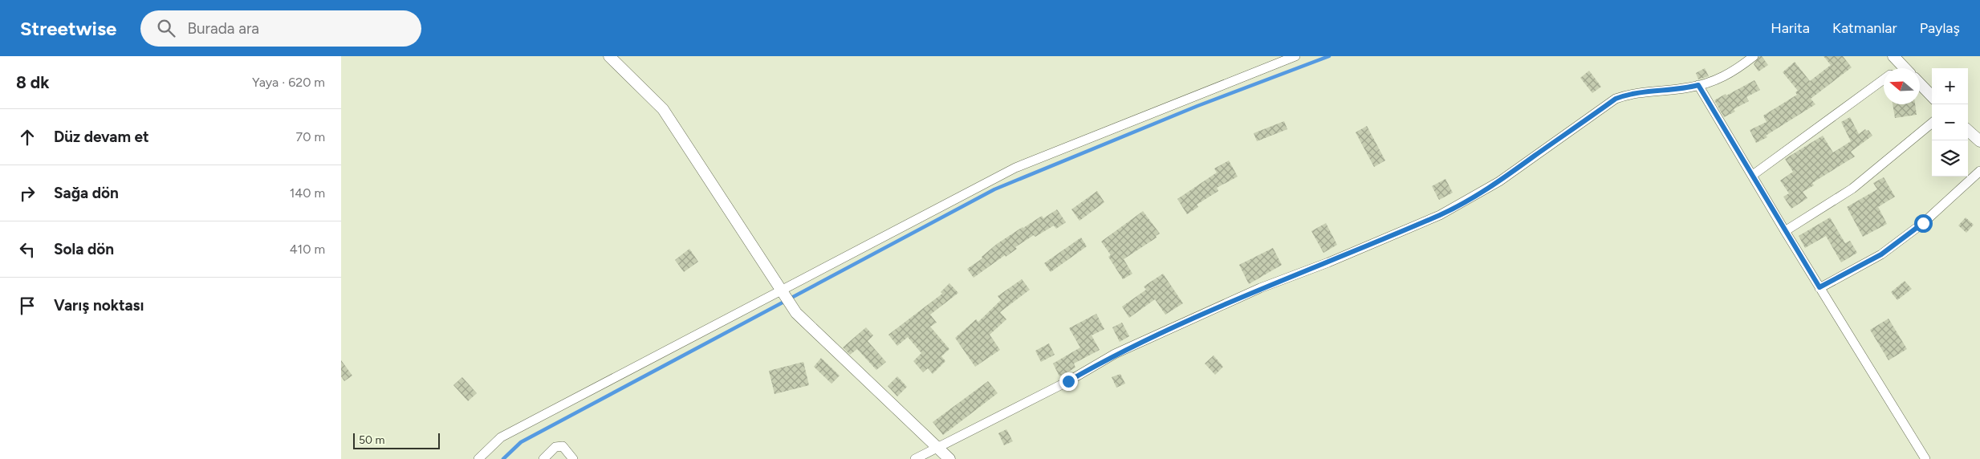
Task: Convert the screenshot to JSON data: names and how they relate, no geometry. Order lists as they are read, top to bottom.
{
  "scale_bar": "50 m",
  "north": "left",
  "page": {
    "header": "Streetwise",
    "search": "Burada ara",
    "nav": ["Harita", "Katmanlar", "Paylaş"],
    "heading": ["8 dk", "Yaya · 620 m"],
    "map_buttons": ["+", "−"],
    "list": [
      ["Düz devam et", "70 m"],
      ["Sağa dön", "140 m"],
      ["Sola dön", "410 m"],
      "Varış noktası"
    ],
    "scale": "50 m"
  }
}
